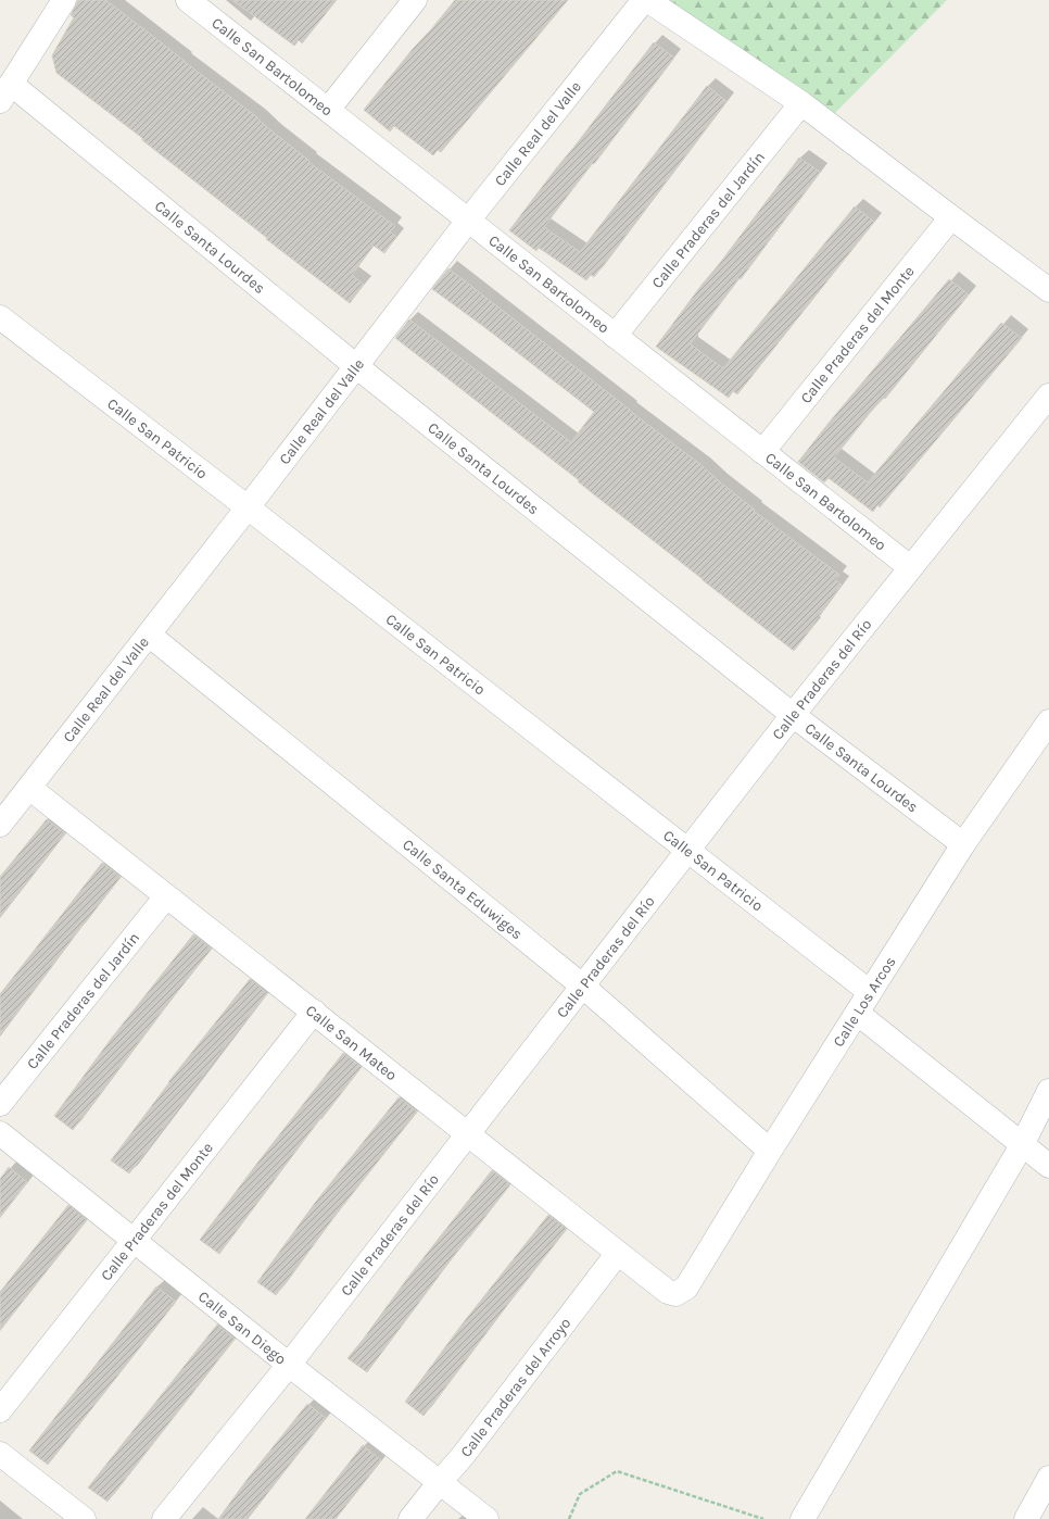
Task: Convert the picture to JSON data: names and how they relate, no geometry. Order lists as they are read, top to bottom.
{
  "streets": {
    "street": [
      "Calle San Bartolomeo",
      "Calle Real del Valle",
      "Calle Praderas del Jardín",
      "Calle Santa Lourdes",
      "Calle Praderas del Monte",
      "Calle San Patricio",
      "Calle Praderas del Río",
      "Calle Santa Eduwiges",
      "Calle Los Arcos",
      "Calle San Mateo",
      "Calle San Diego",
      "Calle Praderas del Arroyo"
    ]
  },
  "crossings": [
    ["Calle San Bartolomeo", "Calle Real del Valle"],
    ["Calle San Bartolomeo", "Calle Praderas del Jardín"],
    ["Calle San Bartolomeo", "Calle Praderas del Monte"],
    ["Calle San Bartolomeo", "Calle Praderas del Río"],
    ["Calle Real del Valle", "Calle Santa Lourdes"],
    ["Calle Real del Valle", "Calle San Patricio"],
    ["Calle Real del Valle", "Calle Santa Eduwiges"],
    ["Calle Real del Valle", "Calle San Mateo"],
    ["Calle Praderas del Jardín", "Calle San Mateo"],
    ["Calle Santa Lourdes", "Calle Praderas del Río"],
    ["Calle Santa Lourdes", "Calle Los Arcos"],
    ["Calle Praderas del Monte", "Calle San Mateo"],
    ["Calle Praderas del Monte", "Calle San Diego"],
    ["Calle San Patricio", "Calle Praderas del Río"],
    ["Calle San Patricio", "Calle Los Arcos"],
    ["Calle Praderas del Río", "Calle Santa Eduwiges"],
    ["Calle Praderas del Río", "Calle San Mateo"],
    ["Calle Praderas del Río", "Calle San Diego"],
    ["Calle Santa Eduwiges", "Calle Los Arcos"],
    ["Calle Los Arcos", "Calle San Mateo"],
    ["Calle San Mateo", "Calle Praderas del Arroyo"],
    ["Calle San Diego", "Calle Praderas del Arroyo"]
  ]
}
